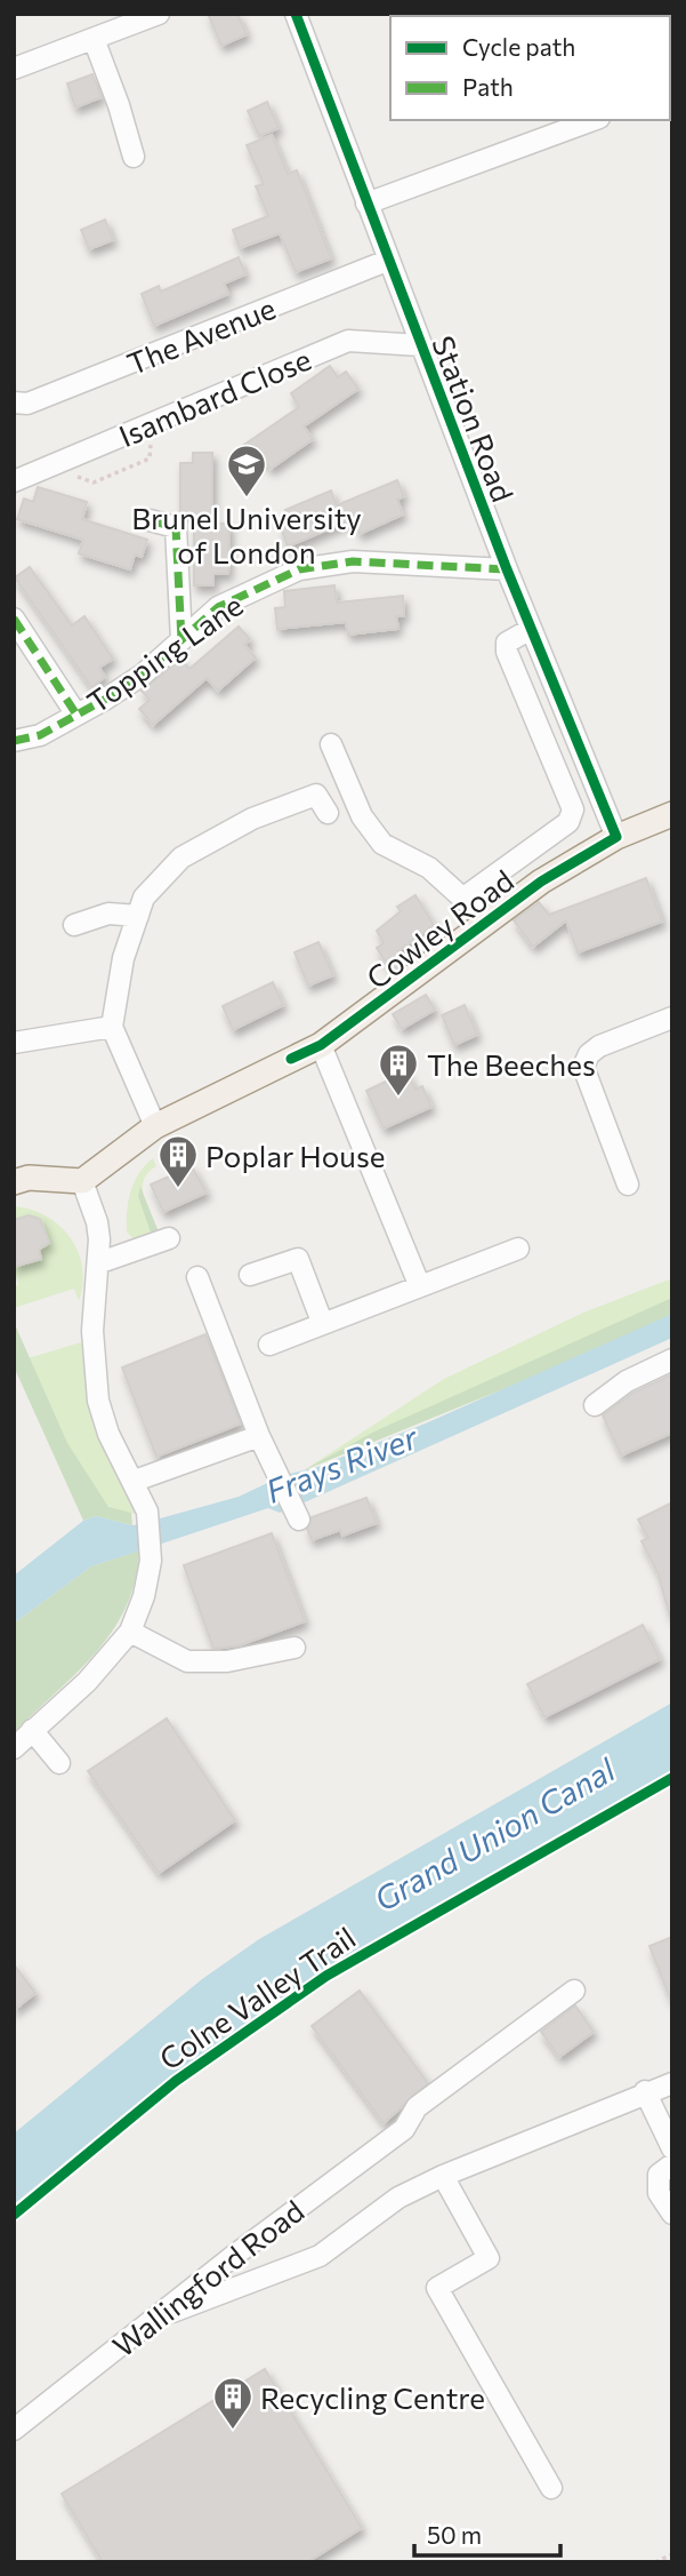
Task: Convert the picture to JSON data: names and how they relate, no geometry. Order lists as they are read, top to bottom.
{
  "streets": {
    "main road": ["Cowley Road"],
    "street": [
      "The Avenue",
      "Isambard Close",
      "Station Road",
      "Topping Lane",
      "Wallingford Road"
    ],
    "cycle path": ["Colne Valley Trail"]
  },
  "crossings": [
    ["The Avenue", "Station Road"],
    ["Isambard Close", "Station Road"],
    ["Station Road", "Topping Lane"],
    ["Station Road", "Cowley Road"]
  ],
  "water": ["Frays River", "Grand Union Canal"],
  "places": {
    "school or university": ["Brunel University of London"],
    "building": ["The Beeches", "Poplar House", "Recycling Centre"]
  },
  "legend": ["Cycle path", "Path"],
  "scale_bar": "50 m"
}
